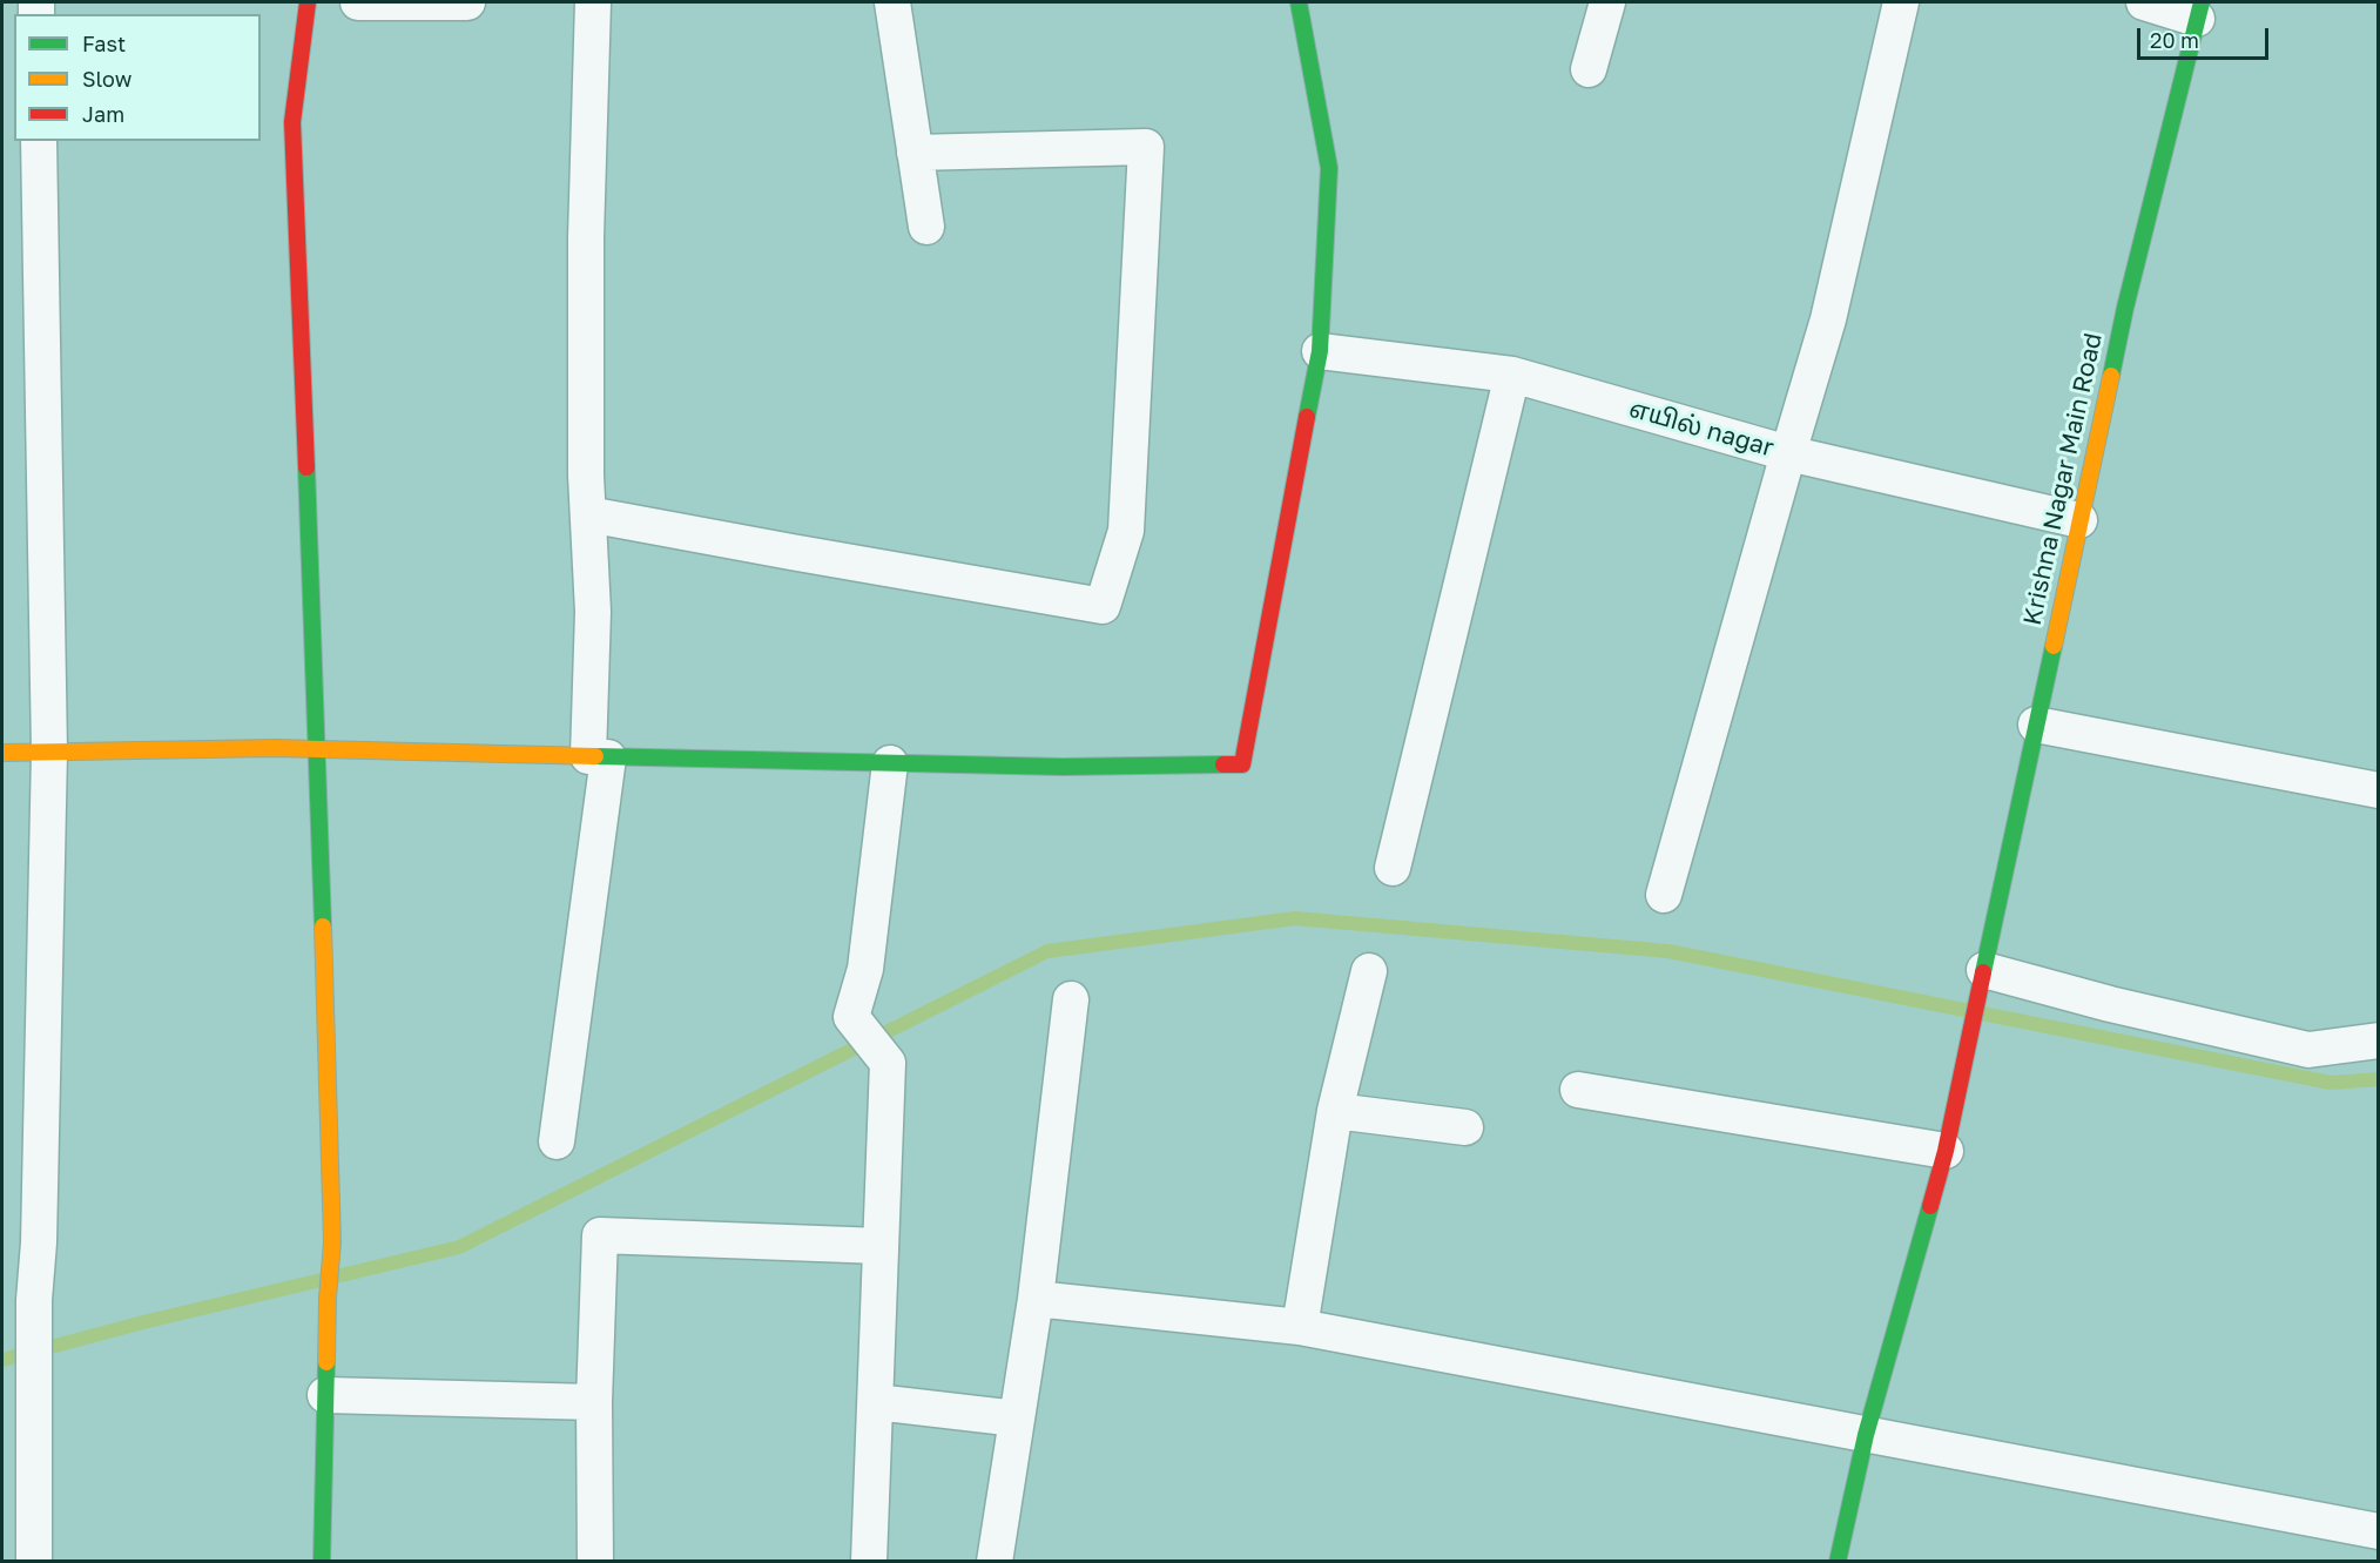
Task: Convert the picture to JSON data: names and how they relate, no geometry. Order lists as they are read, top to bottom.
{
  "streets": {
    "street": ["எயில் nagar", "Krishna Nagar Main Road"]
  },
  "crossings": [
    ["எயில் nagar", "Krishna Nagar Main Road"]
  ],
  "legend": ["Fast", "Slow", "Jam"],
  "scale_bar": "20 m"
}
